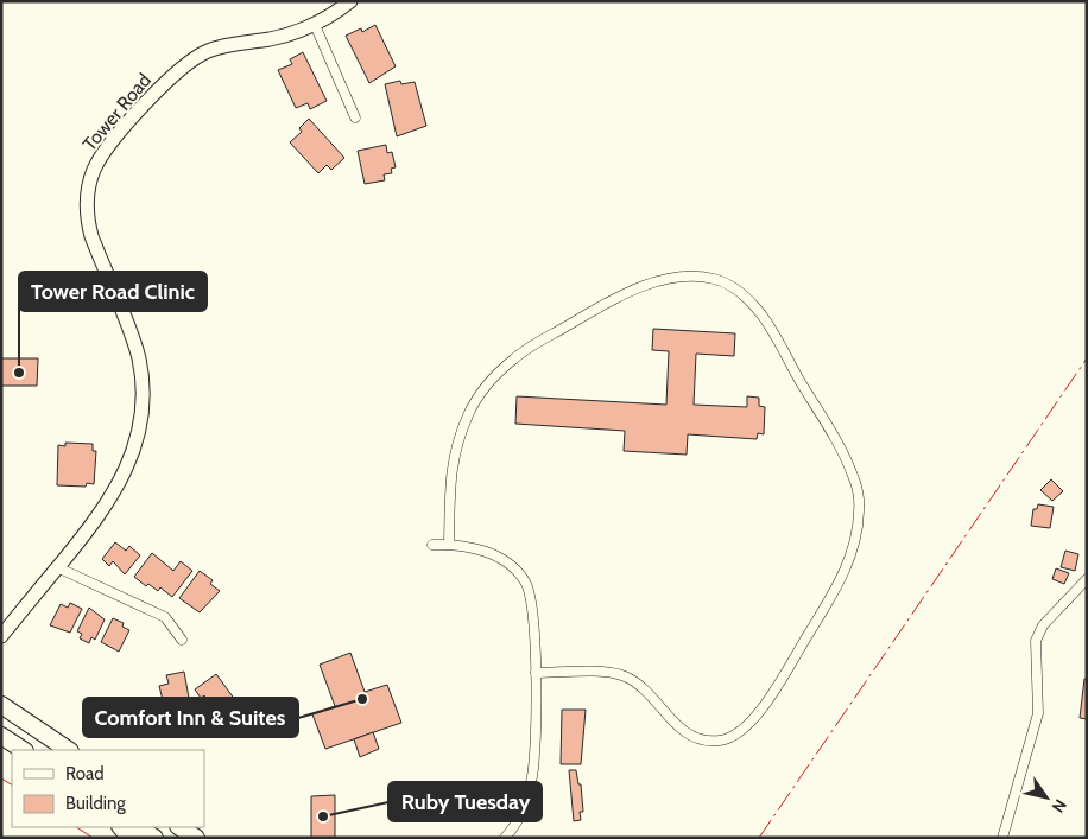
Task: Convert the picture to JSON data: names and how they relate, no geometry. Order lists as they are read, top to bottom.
{
  "streets": {
    "street": ["Tower Road"]
  },
  "places": ["Tower Road Clinic", "Comfort Inn & Suites", "Ruby Tuesday"],
  "legend": ["Road", "Building"],
  "north": "bottom right"
}
